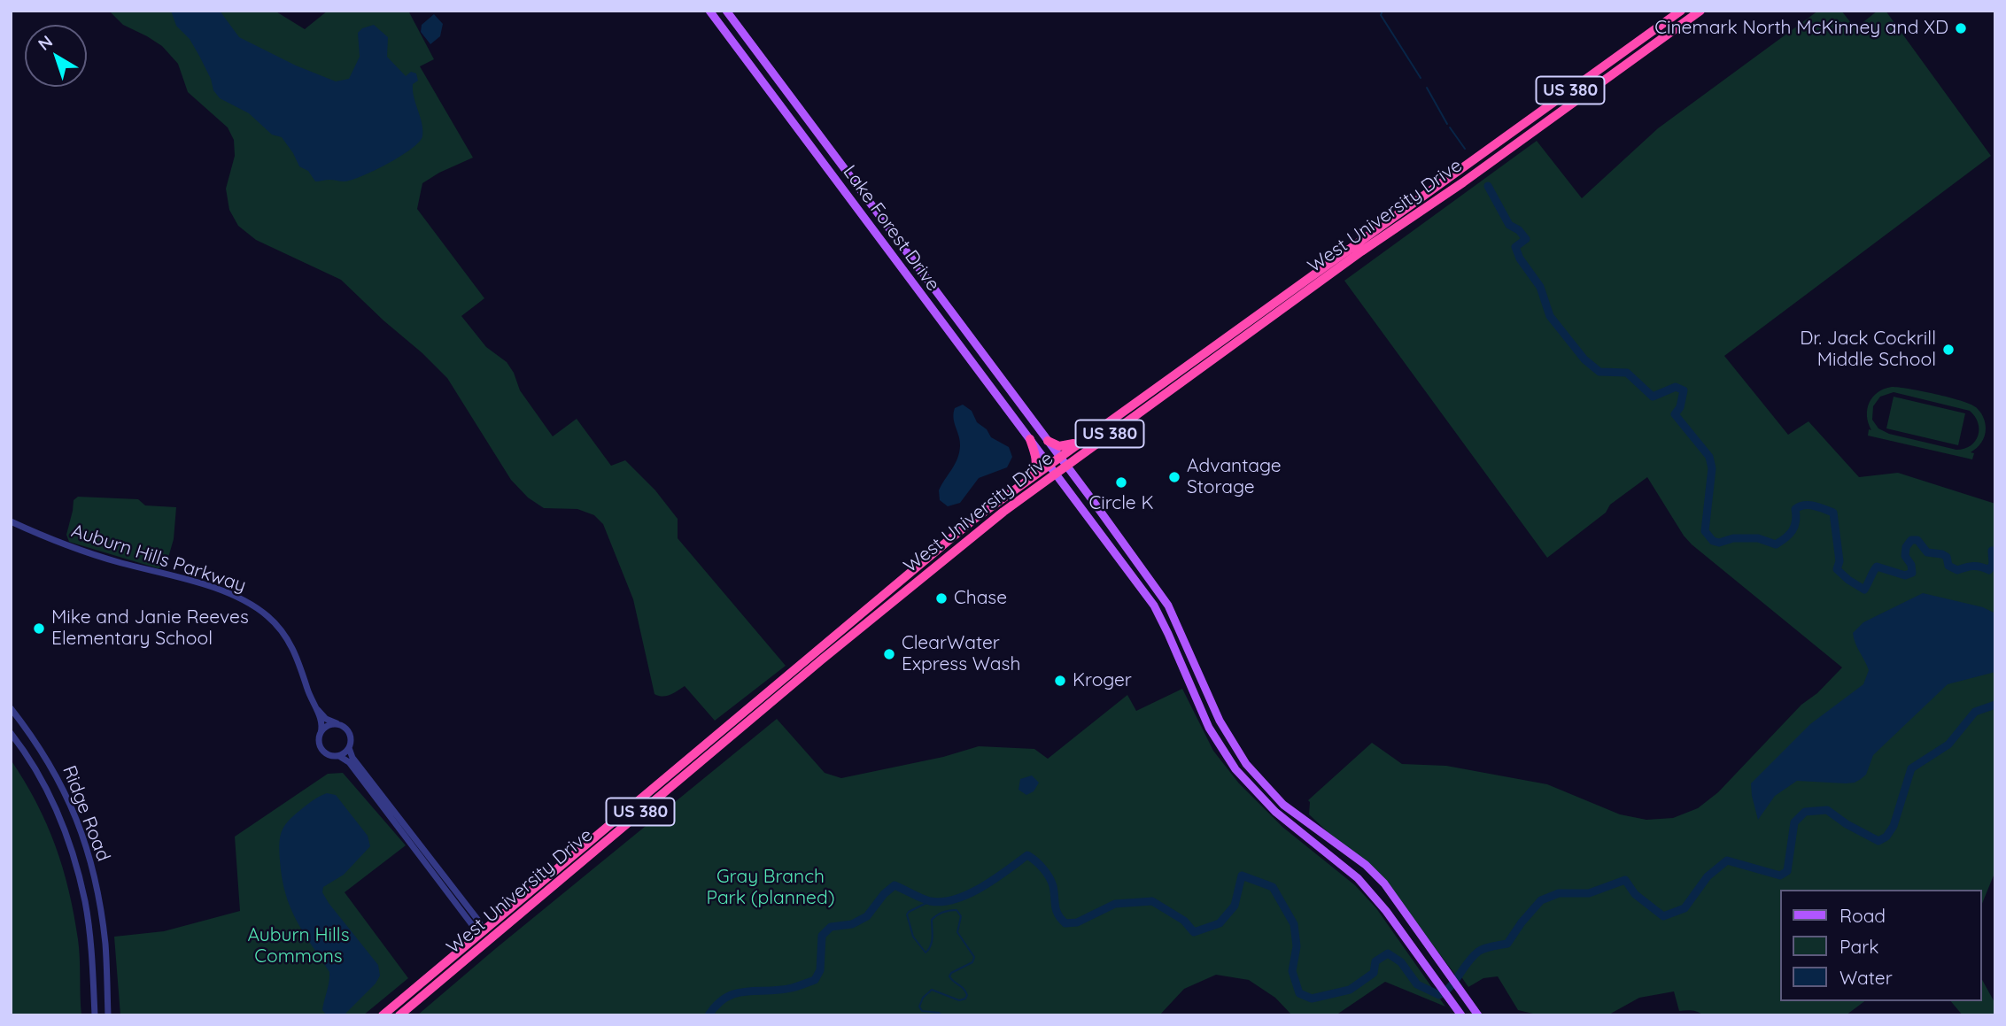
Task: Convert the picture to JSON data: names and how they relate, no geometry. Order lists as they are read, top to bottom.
{
  "streets": {
    "highway": ["US 380", "West University Drive"],
    "main road": ["Lake Forest Drive"],
    "street": ["Auburn Hills Parkway", "Ridge Road"]
  },
  "crossings": [
    ["West University Drive", "Lake Forest Drive"]
  ],
  "parks": ["Gray Branch Park (planned)", "Auburn Hills Commons"],
  "places": [
    "Cinemark North McKinney and XD",
    "Dr. Jack Cockrill Middle School",
    "Advantage Storage",
    "Circle K",
    "Chase",
    "Mike and Janie Reeves Elementary School",
    "ClearWater Express Wash",
    "Kroger"
  ],
  "legend": ["Road", "Park", "Water"],
  "north": "top left"
}
